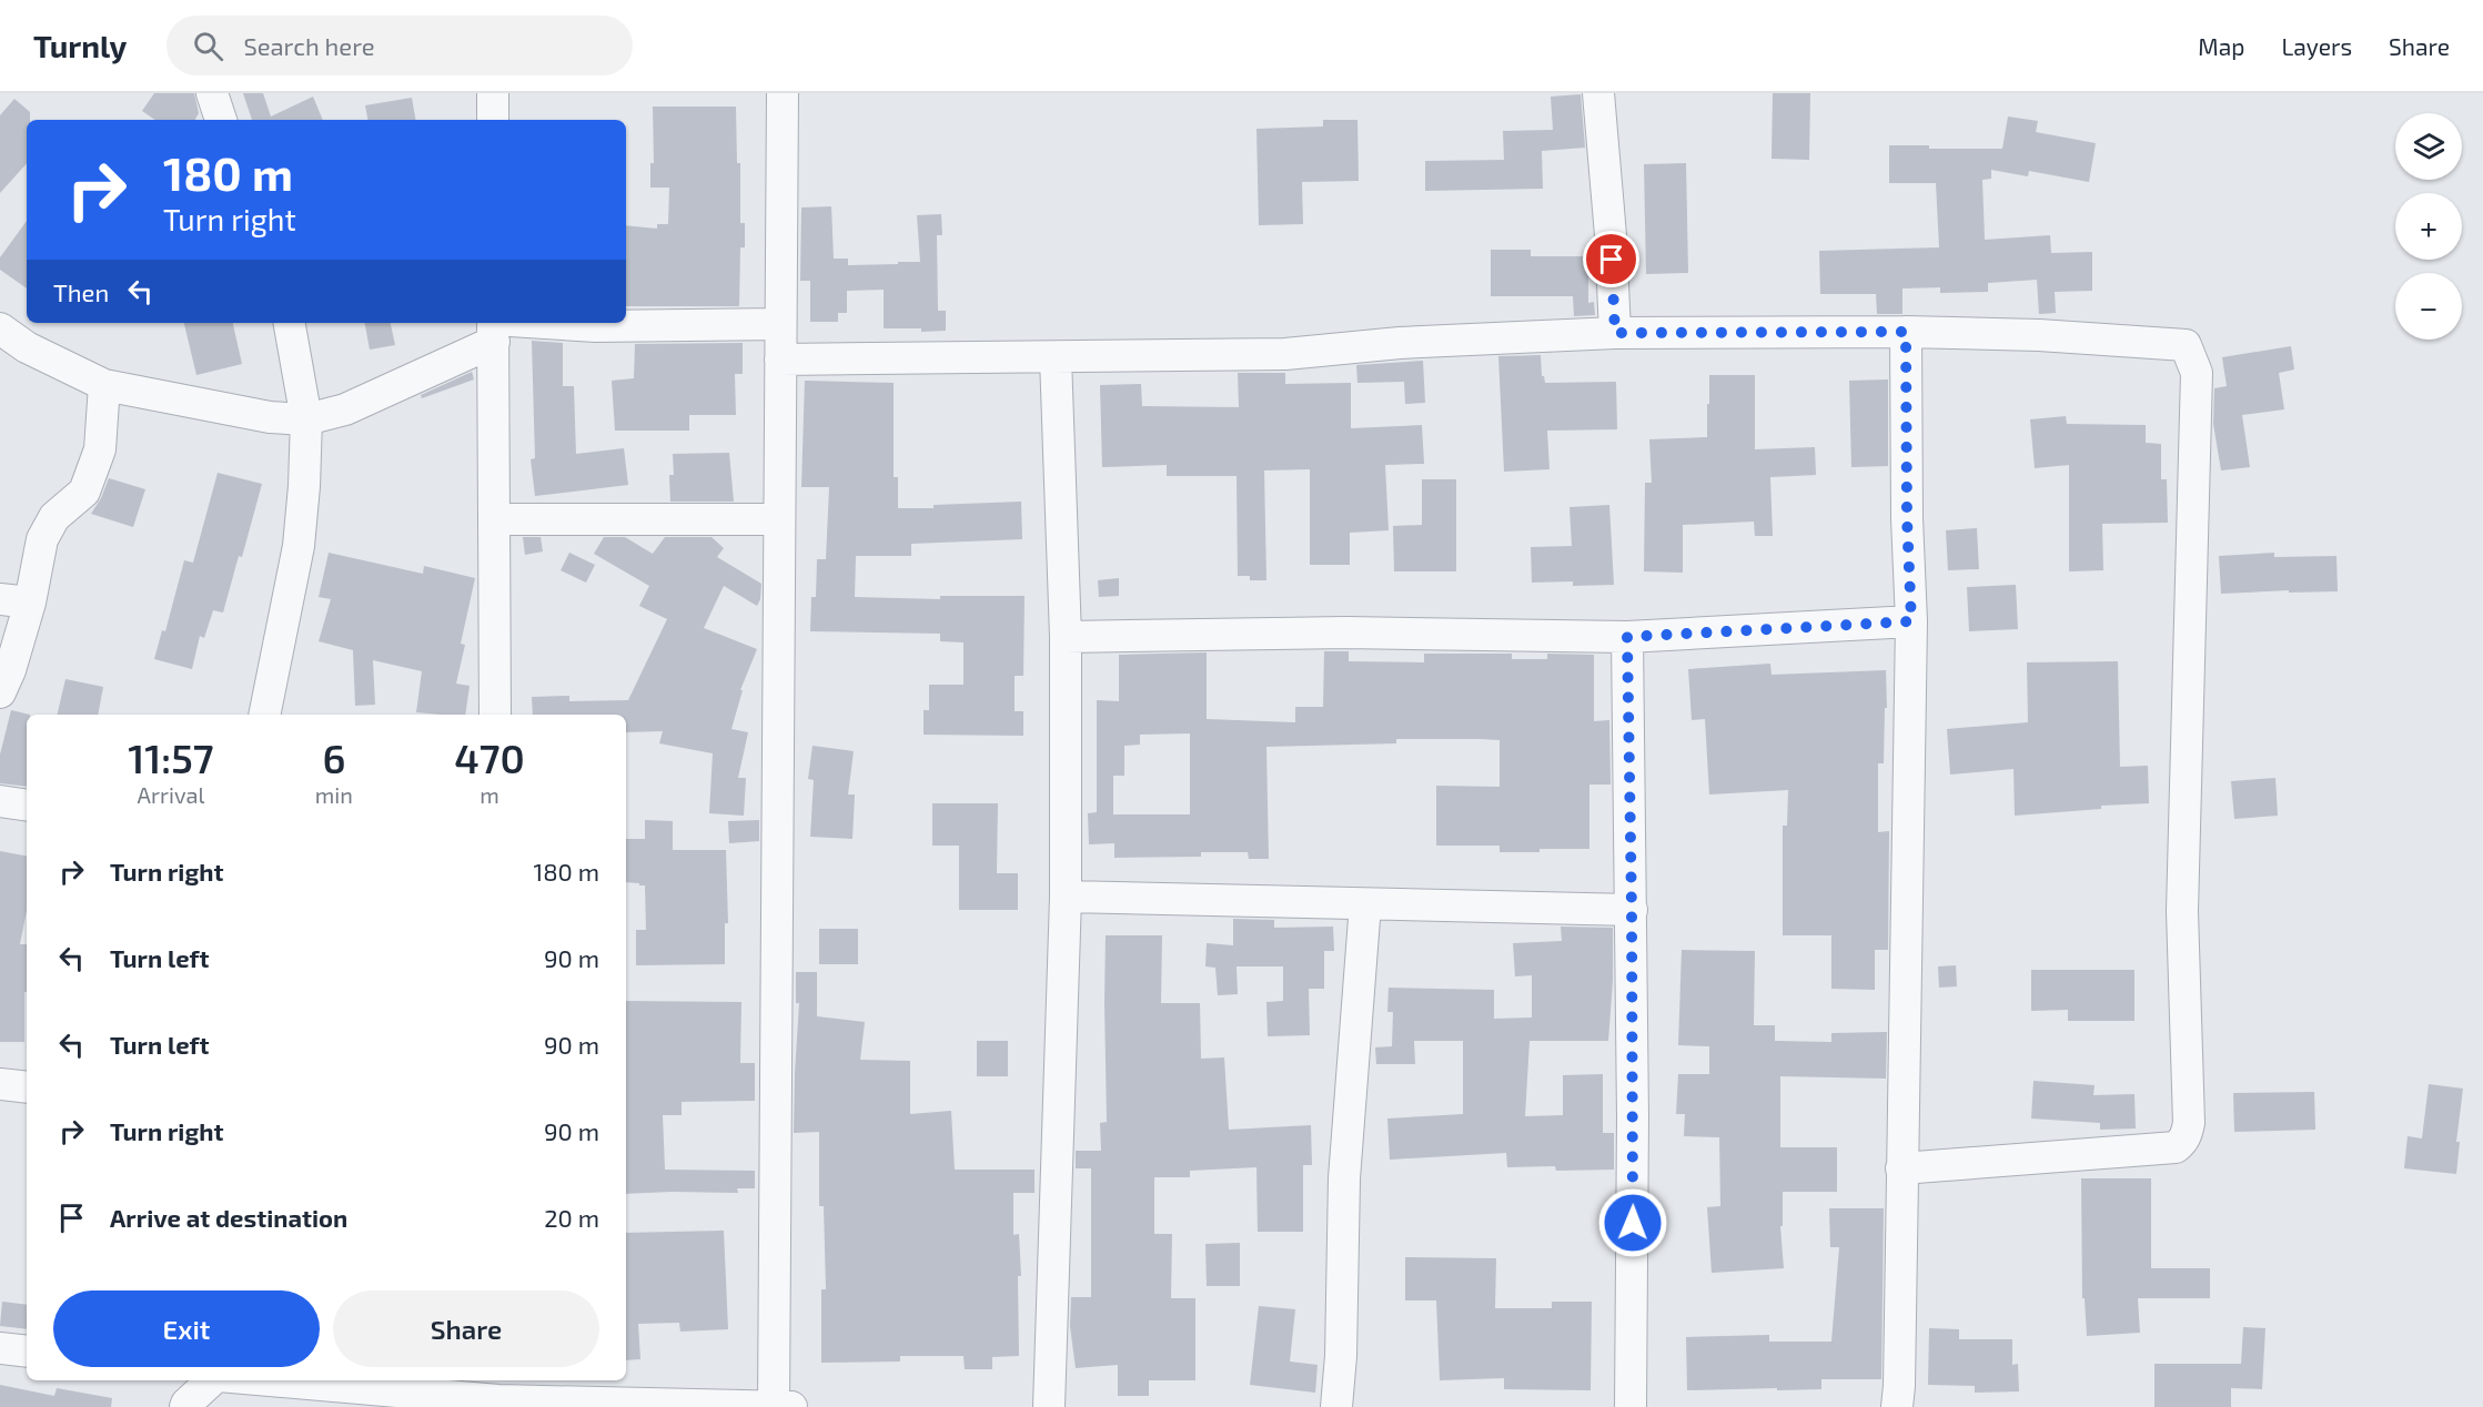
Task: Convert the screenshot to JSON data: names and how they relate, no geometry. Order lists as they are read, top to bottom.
{
  "page": {
    "header": "Turnly",
    "search": "Search here",
    "nav": ["Map", "Layers", "Share"],
    "map_buttons": ["+", "−"],
    "turn": ["180 m", "Turn right"],
    "then": "Then",
    "eta": [
      "11:57",
      "Arrival",
      "6",
      "min",
      "470",
      "m"
    ],
    "list": [
      {
        "name": "Turn right",
        "value": "180 m"
      },
      {
        "name": "Turn left",
        "value": "90 m"
      },
      {
        "name": "Turn left",
        "value": "90 m"
      },
      {
        "name": "Turn right",
        "value": "90 m"
      },
      {
        "name": "Arrive at destination",
        "value": "20 m"
      }
    ],
    "buttons": ["Exit", "Share"]
  }
}
